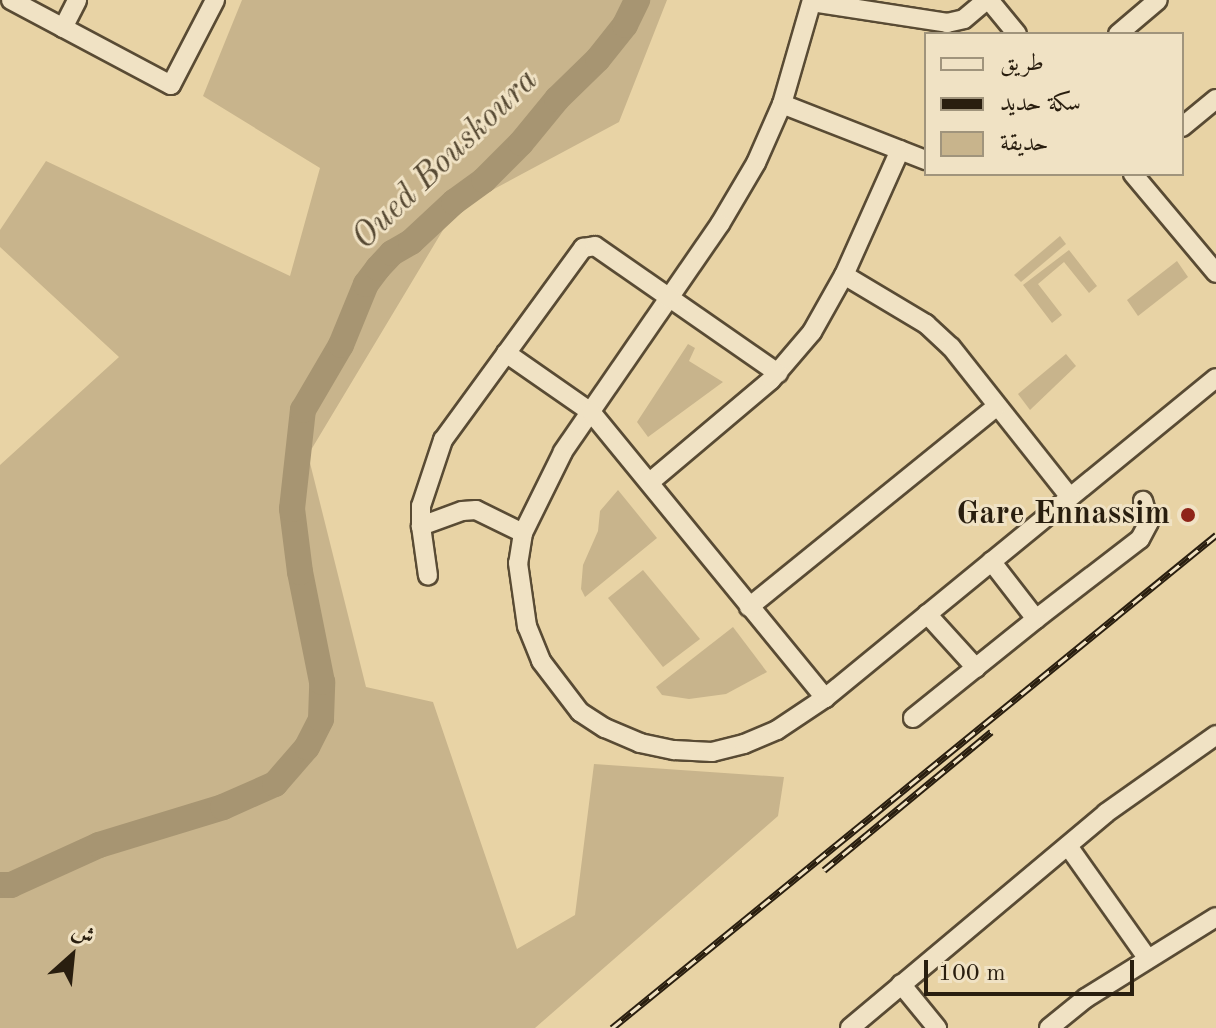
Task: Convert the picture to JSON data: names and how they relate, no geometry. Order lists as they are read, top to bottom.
{
  "water": ["Oued Bouskoura"],
  "places": ["Gare Ennassim"],
  "legend": ["طريق", "سكة حديد", "حديقة"],
  "scale_bar": "100 m",
  "north": "top right"
}
